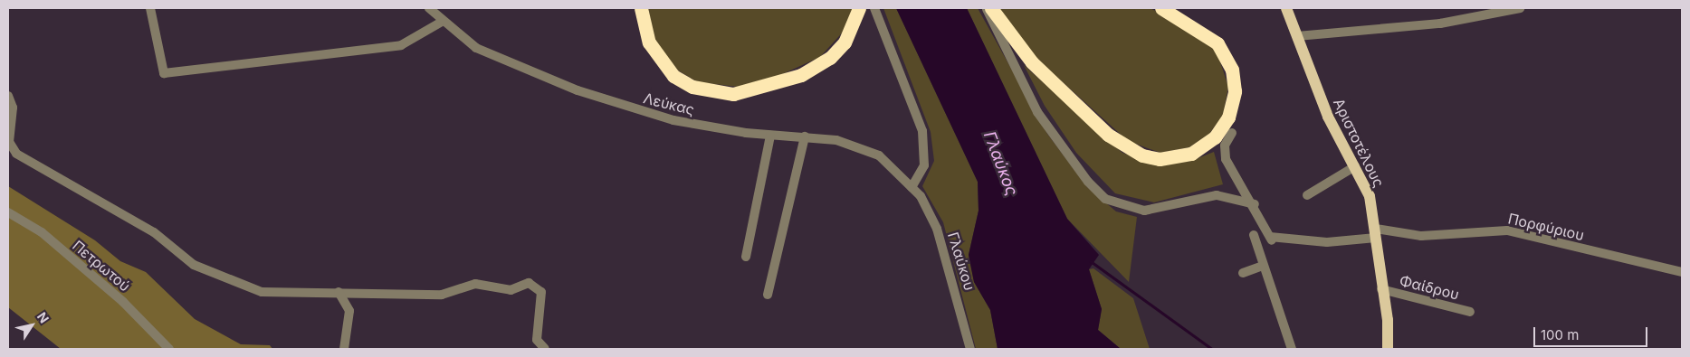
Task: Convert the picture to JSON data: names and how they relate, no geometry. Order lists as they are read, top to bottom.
{
  "streets": {
    "main road": ["Αριστοτέλους"],
    "street": [
      "Λεύκας",
      "Πορφύριου",
      "Γλαύκου",
      "Πετρωτού",
      "Φαίδρου"
    ]
  },
  "crossings": [
    ["Λεύκας", "Γλαύκου"],
    ["Αριστοτέλους", "Πορφύριου"],
    ["Αριστοτέλους", "Φαίδρου"]
  ],
  "water": ["Γλαύκος"],
  "scale_bar": "100 m",
  "north": "top right"
}
